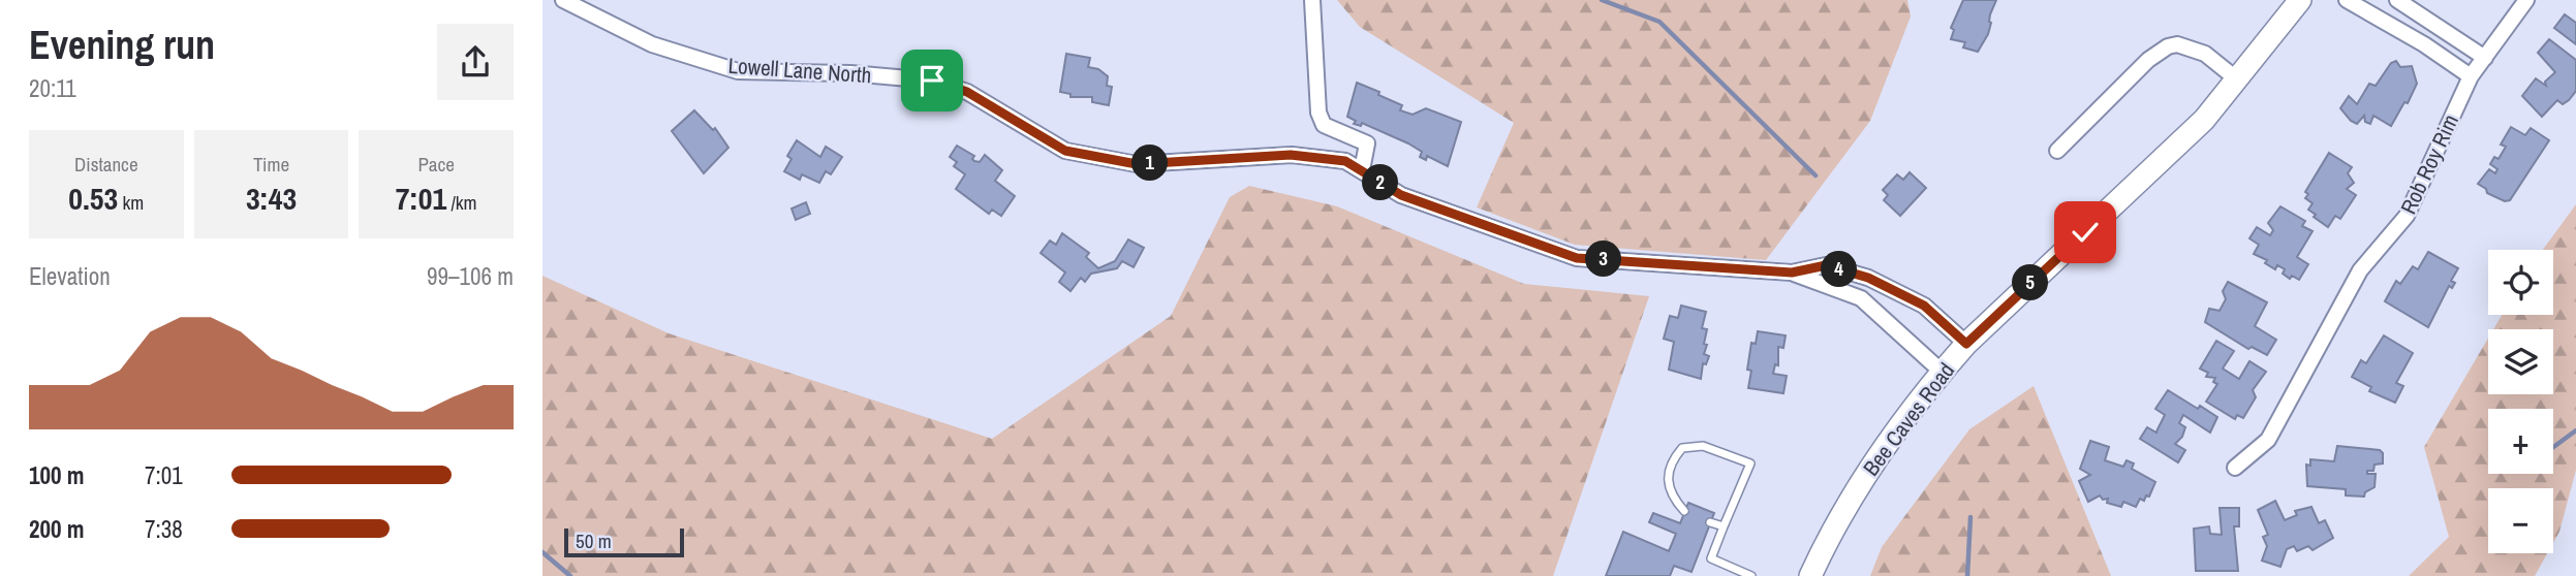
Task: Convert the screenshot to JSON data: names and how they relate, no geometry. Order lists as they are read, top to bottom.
{
  "streets": {
    "main road": ["Bee Caves Road"],
    "street": ["Lowell Lane North", "Rob Roy Rim"]
  },
  "scale_bar": "50 m",
  "page": {
    "heading": ["Evening run", "20:11"],
    "stats": [
      ["Distance", "0.53 km"],
      ["Time", "3:43"],
      ["Pace", "7:01 /km"]
    ],
    "pins": [
      "1",
      "2",
      "3",
      "4",
      "5"
    ],
    "chart": ["Elevation", "99–106 m"],
    "map_buttons": ["+", "−"],
    "list": [
      {
        "name": "100 m",
        "note": "7:01"
      },
      {
        "name": "200 m",
        "note": "7:38"
      }
    ],
    "scale": "50 m"
  }
}
